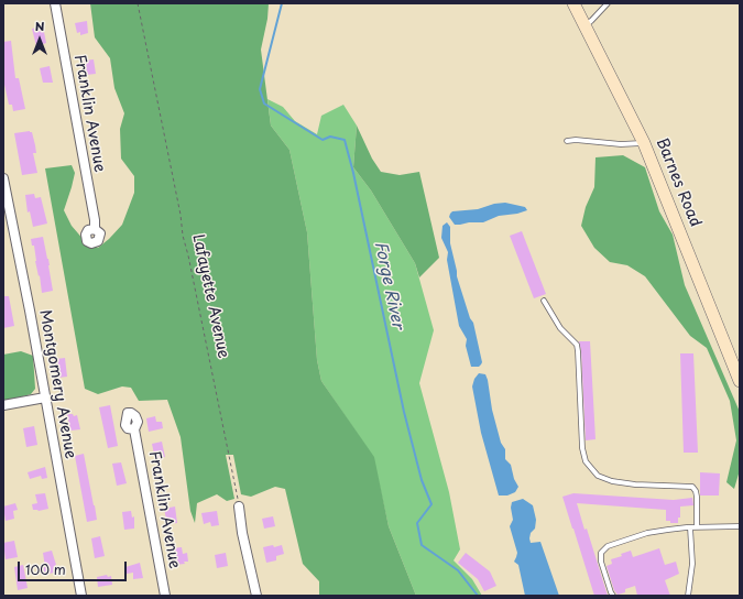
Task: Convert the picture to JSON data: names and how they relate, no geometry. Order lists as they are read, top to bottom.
{
  "streets": {
    "street": ["Franklin Avenue", "Barnes Road", "Montgomery Avenue"],
    "path": ["Lafayette Avenue"]
  },
  "water": ["Forge River"],
  "scale_bar": "100 m",
  "north": "top"
}
